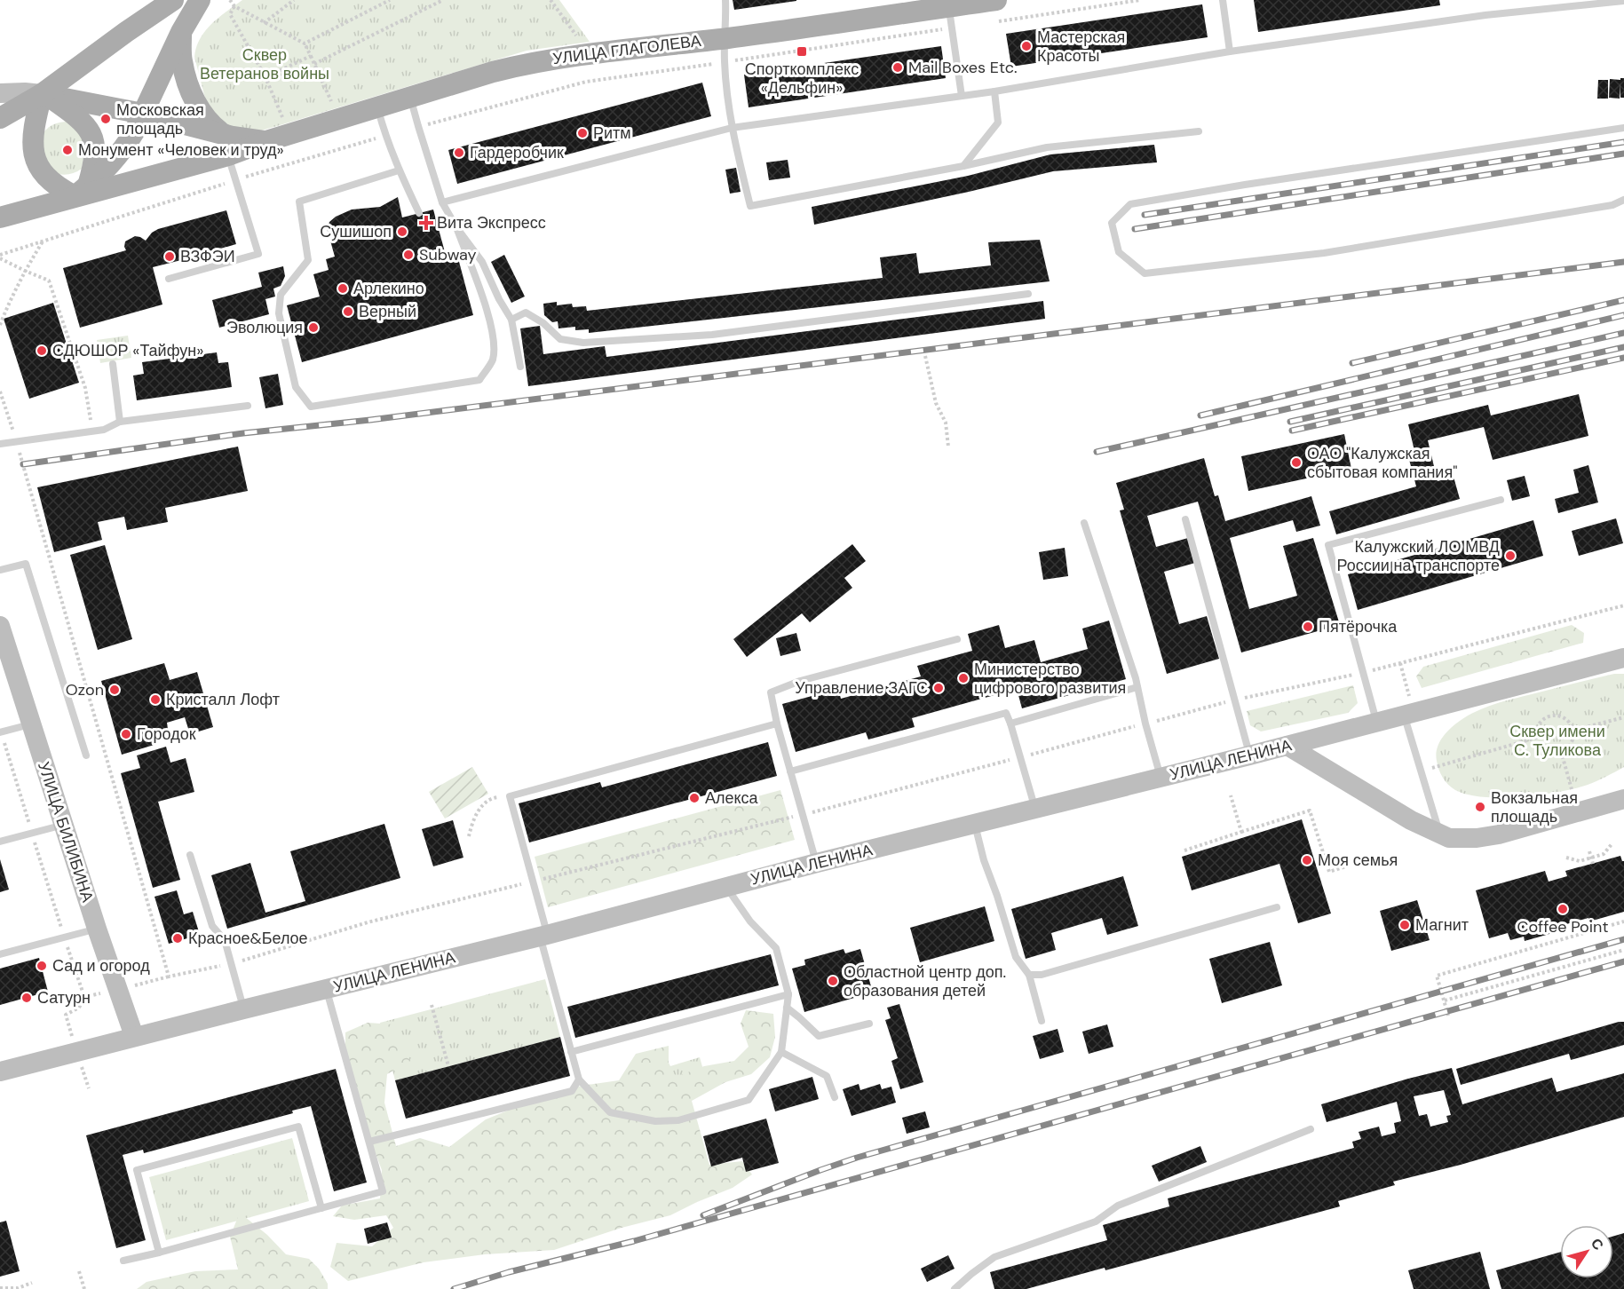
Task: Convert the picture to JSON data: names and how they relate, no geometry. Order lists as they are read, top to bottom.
{
  "streets": {
    "main road": ["УЛИЦА ГЛАГОЛЕВА", "УЛИЦА ЛЕНИНА", "УЛИЦА БИЛИБИНА"]
  },
  "crossings": [
    ["УЛИЦА ЛЕНИНА", "УЛИЦА БИЛИБИНА"]
  ],
  "parks": ["Сквер Ветеранов войны", "Сквер имени С. Туликова"],
  "places": {
    "other": [
      "Мастерская Красоты",
      "Mail Boxes Etc.",
      "Московская площадь",
      "Ритм",
      "Монумент «Человек и труд»",
      "Гардеробчик",
      "Сушишоп",
      "Subway",
      "ВЗФЭИ",
      "Арлекино",
      "Верный",
      "Эволюция",
      "СДЮШОР «Тайфун»",
      "ОАО \"Калужская сбытовая компания\"",
      "Калужский ЛО МВД России на транспорте",
      "Пятёрочка",
      "Министерство цифрового развития",
      "Управление ЗАГС",
      "Ozon",
      "Кристалл Лофт",
      "Городок",
      "Алекса",
      "Вокзальная площадь",
      "Моя семья",
      "Coffee Point",
      "Магнит",
      "Красное&Белое",
      "Сад и огород",
      "Областной центр доп. образования детей",
      "Сатурн"
    ],
    "transit": ["Спорткомплекс «Дельфин»"],
    "health": ["Вита Экспресс"]
  },
  "north": "top right"
}
